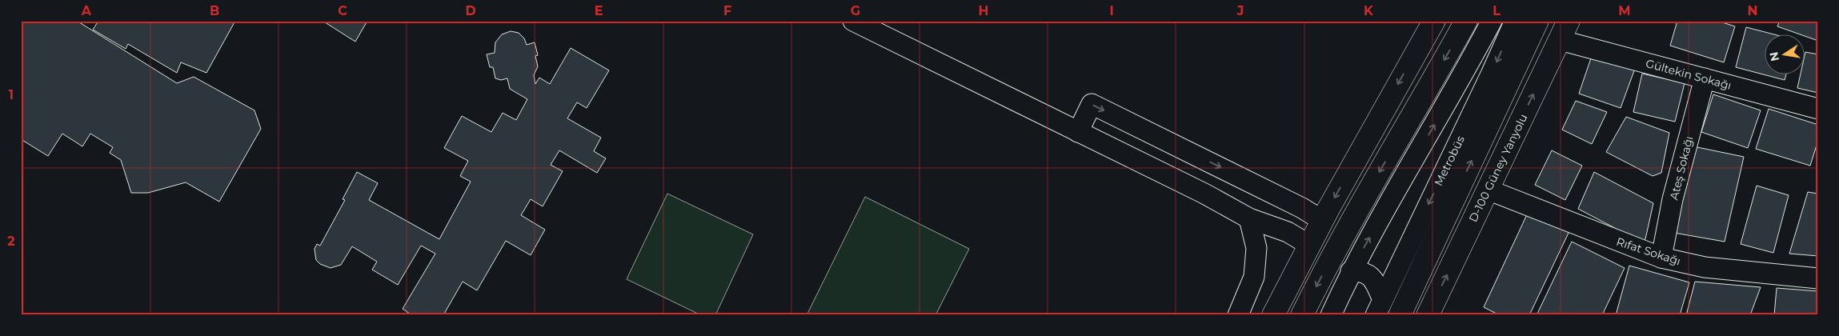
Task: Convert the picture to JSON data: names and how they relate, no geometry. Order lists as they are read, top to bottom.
{
  "streets": {
    "main road": ["D-100 Güney Yanyolu"],
    "street": [
      "Gültekin Sokağı",
      "Metrobüs",
      "Ateş Sokağı",
      "Rıfat Sokağı"
    ]
  },
  "crossings": [
    ["Gültekin Sokağı", "D-100 Güney Yanyolu"],
    ["Gültekin Sokağı", "Ateş Sokağı"],
    ["D-100 Güney Yanyolu", "Rıfat Sokağı"],
    ["Ateş Sokağı", "Rıfat Sokağı"]
  ],
  "north": "left",
  "grid": {
    "columns": [
      "A",
      "B",
      "C",
      "D",
      "E",
      "F",
      "G",
      "H",
      "I",
      "J",
      "K",
      "L",
      "M",
      "N"
    ],
    "rows": ["1", "2"]
  }
}
